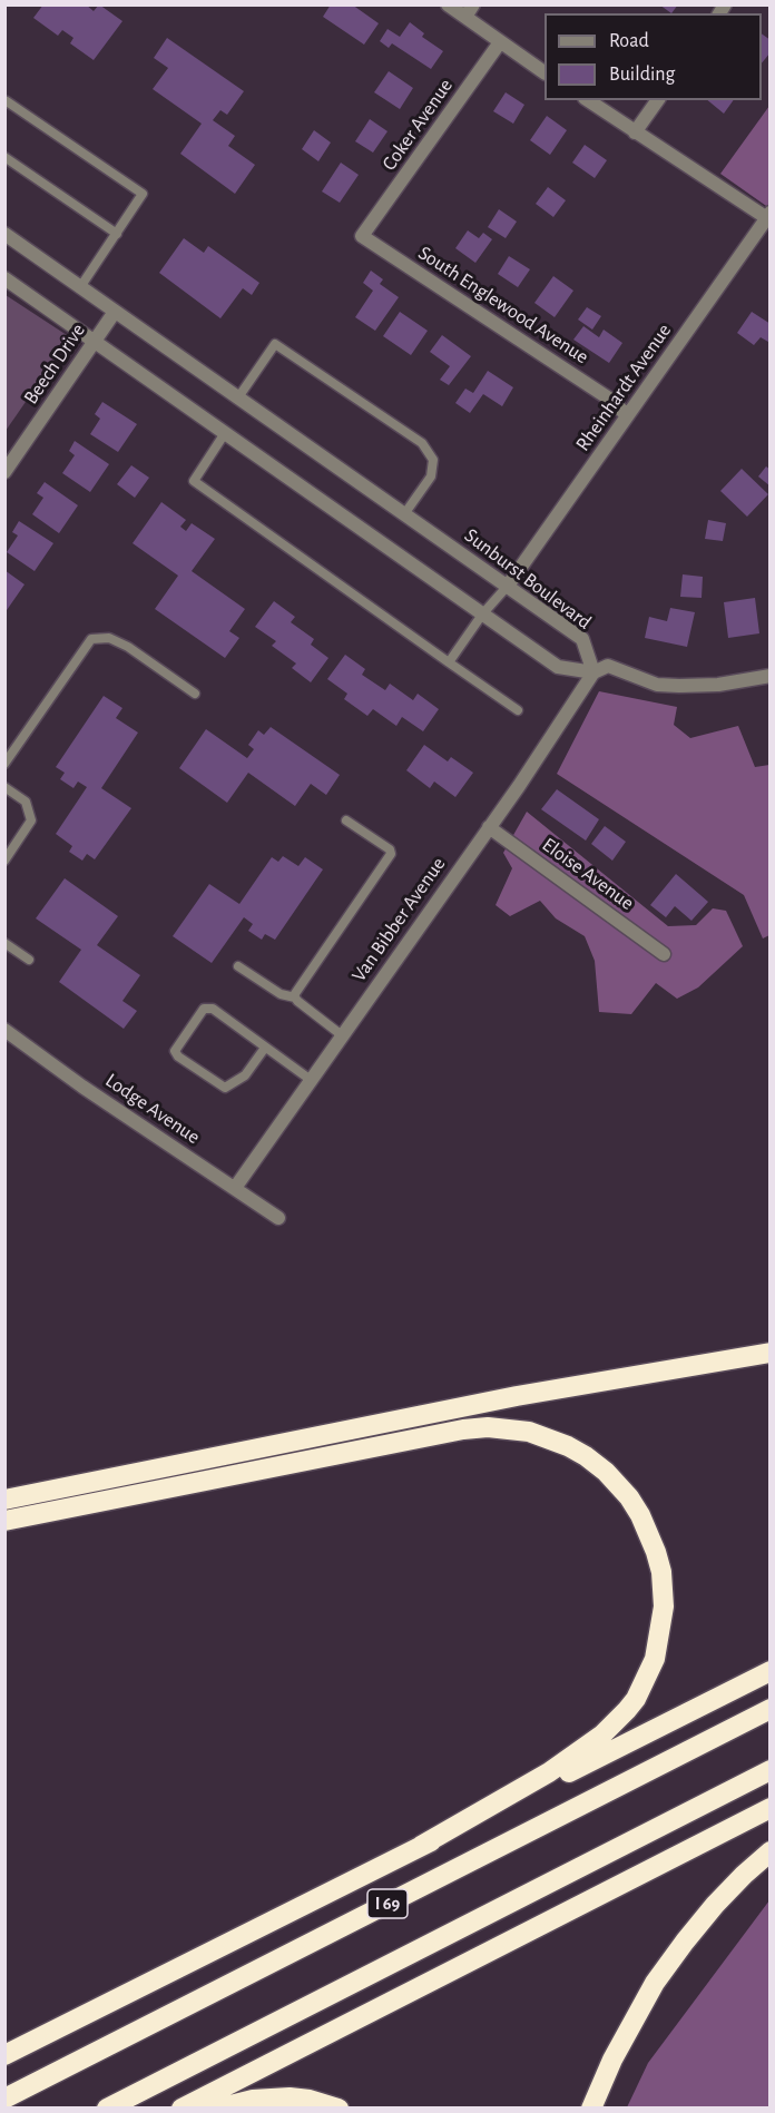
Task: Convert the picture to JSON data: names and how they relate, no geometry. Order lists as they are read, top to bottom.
{
  "streets": {
    "highway": ["I 69"],
    "street": [
      "Coker Avenue",
      "South Englewood Avenue",
      "Beech Drive",
      "Rheinhardt Avenue",
      "Sunburst Boulevard",
      "Eloise Avenue",
      "Van Bibber Avenue",
      "Lodge Avenue"
    ]
  },
  "crossings": [
    ["Coker Avenue", "South Englewood Avenue"],
    ["South Englewood Avenue", "Rheinhardt Avenue"],
    ["Beech Drive", "Sunburst Boulevard"],
    ["Rheinhardt Avenue", "Sunburst Boulevard"],
    ["Sunburst Boulevard", "Van Bibber Avenue"],
    ["Eloise Avenue", "Van Bibber Avenue"],
    ["Van Bibber Avenue", "Lodge Avenue"]
  ],
  "legend": ["Road", "Building"]
}
